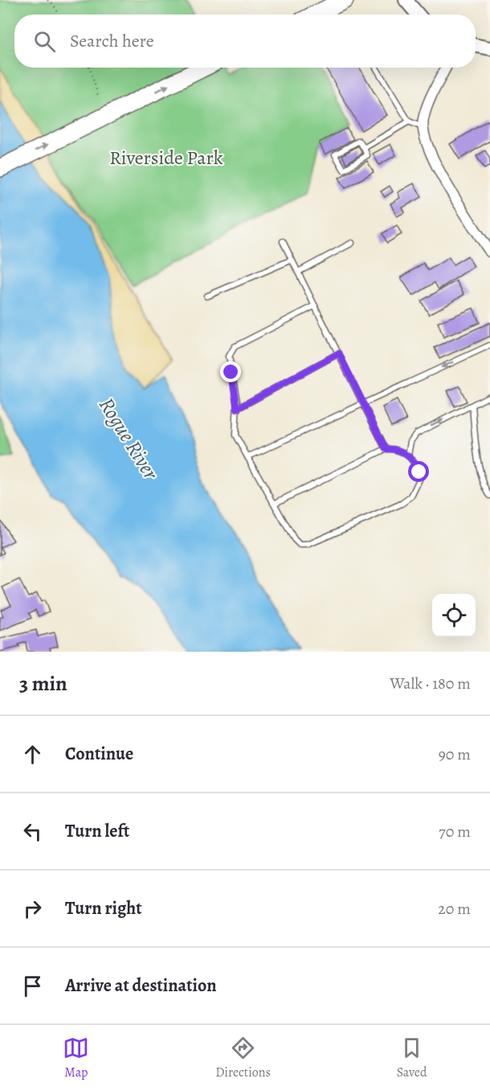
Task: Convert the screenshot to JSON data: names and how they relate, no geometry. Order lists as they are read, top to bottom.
{
  "water": ["Rogue River"],
  "parks": ["Riverside Park"],
  "page": {
    "search": "Search here",
    "heading": ["3 min", "Walk · 180 m"],
    "list": [
      ["Continue", "90 m"],
      ["Turn left", "70 m"],
      ["Turn right", "20 m"],
      "Arrive at destination"
    ],
    "nav": ["Map", "Directions", "Saved"]
  }
}
